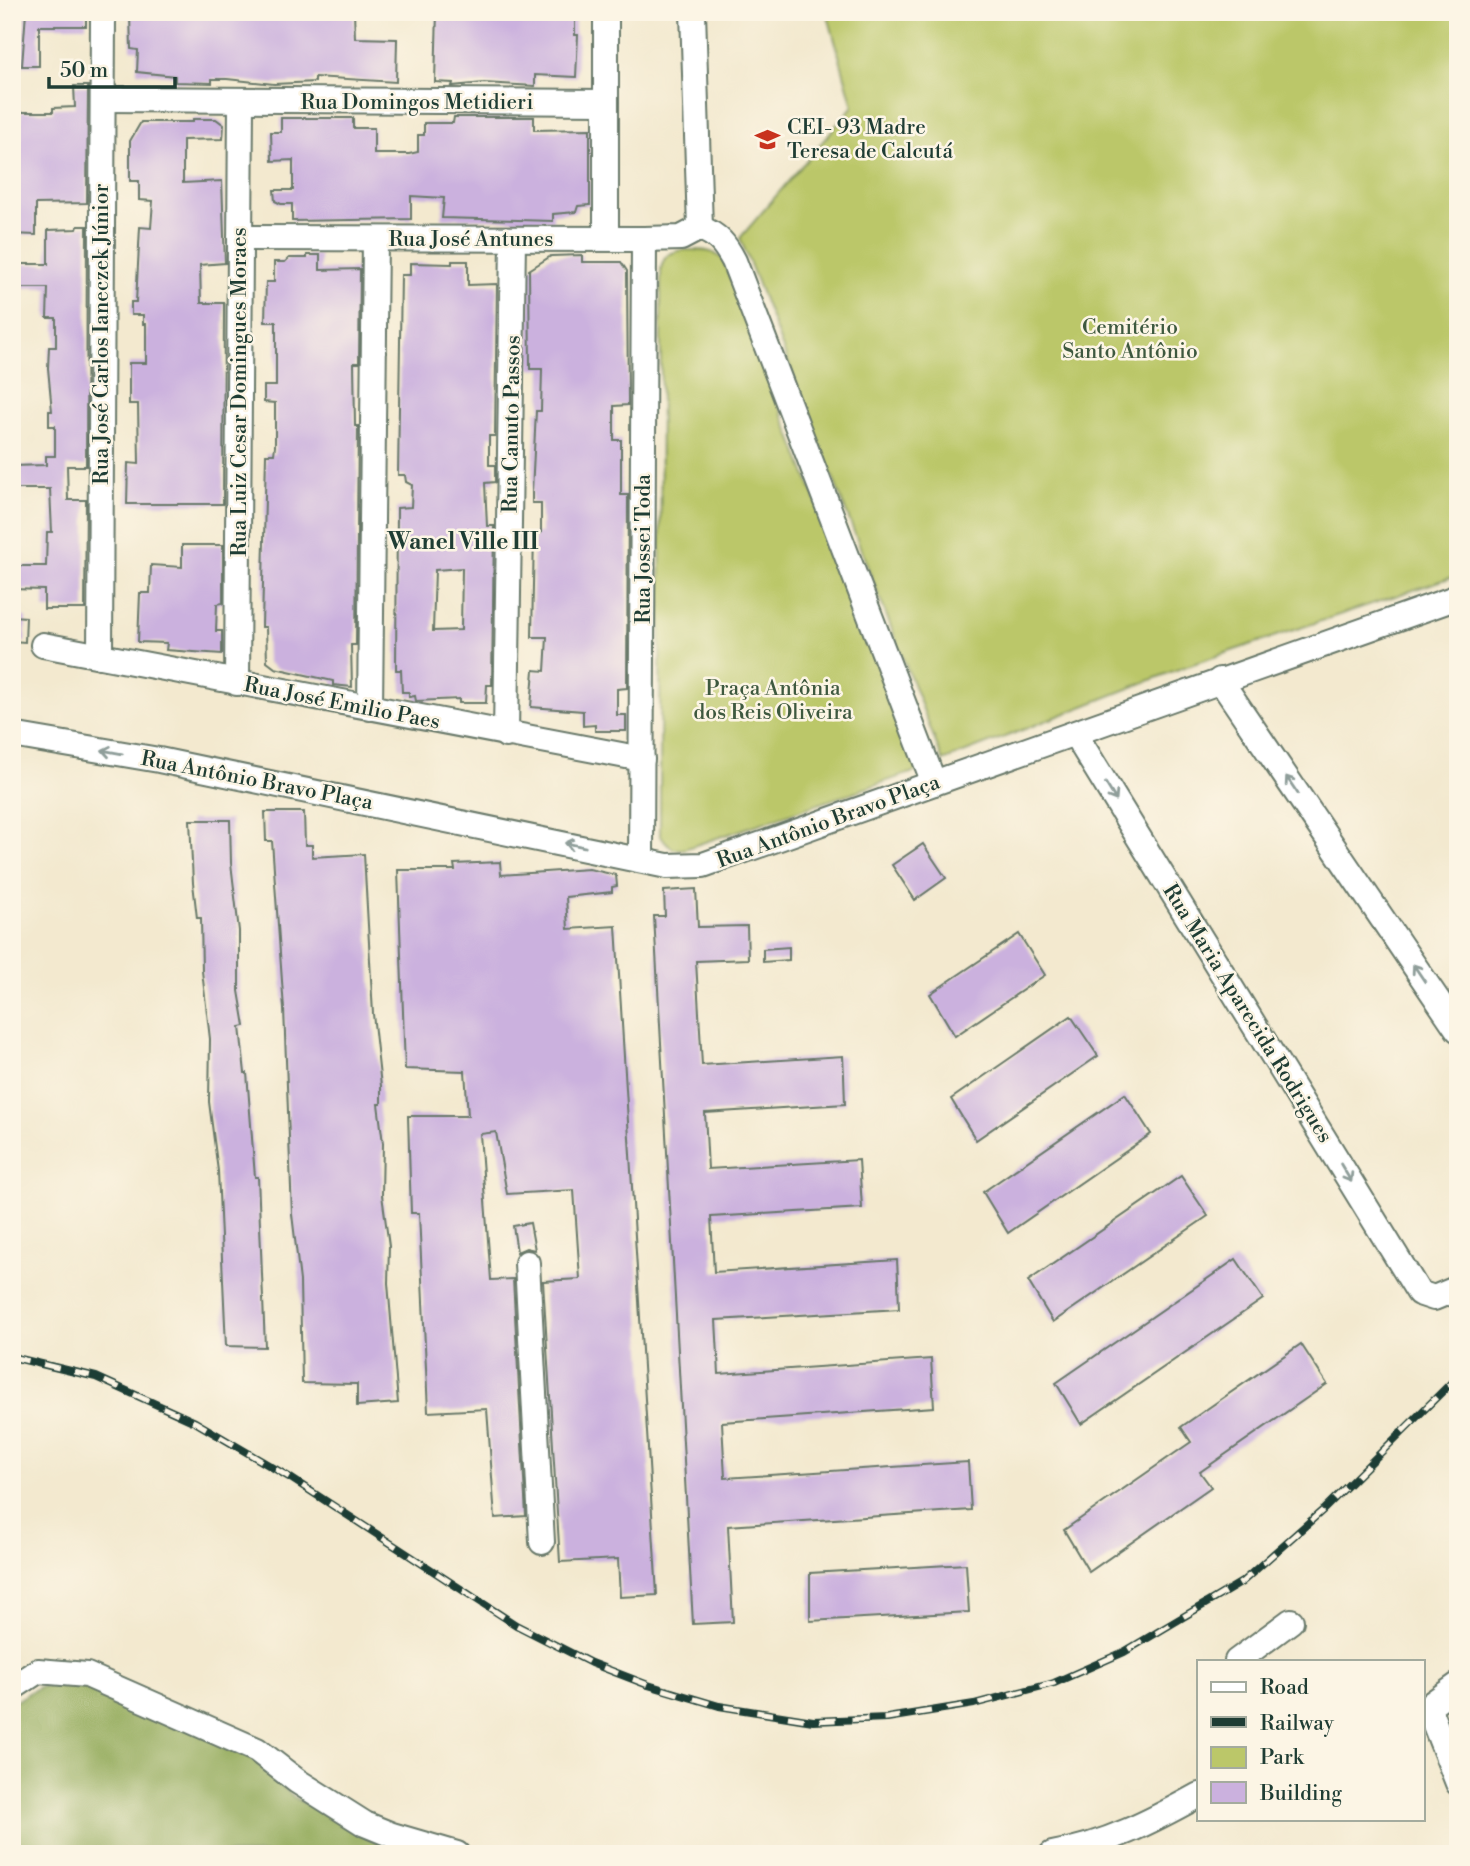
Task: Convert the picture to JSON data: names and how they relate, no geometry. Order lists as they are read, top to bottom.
{
  "streets": {
    "street": [
      "Rua Domingos Metidieri",
      "Rua José Antunes",
      "Rua José Carlos Ianeczek Júnior",
      "Rua Luiz Cesar Domingues Moraes",
      "Rua Canuto Passos",
      "Rua Jossei Toda",
      "Rua José Emilio Paes",
      "Rua Antônio Bravo Plaça",
      "Rua Maria Aparecida Rodrigues"
    ]
  },
  "crossings": [
    ["Rua Domingos Metidieri", "Rua José Carlos Ianeczek Júnior"],
    ["Rua Domingos Metidieri", "Rua Luiz Cesar Domingues Moraes"],
    ["Rua José Antunes", "Rua Luiz Cesar Domingues Moraes"],
    ["Rua José Antunes", "Rua Canuto Passos"],
    ["Rua José Antunes", "Rua Jossei Toda"],
    ["Rua José Carlos Ianeczek Júnior", "Rua José Emilio Paes"],
    ["Rua Luiz Cesar Domingues Moraes", "Rua José Emilio Paes"],
    ["Rua Canuto Passos", "Rua José Emilio Paes"],
    ["Rua Jossei Toda", "Rua José Emilio Paes"],
    ["Rua Jossei Toda", "Rua Antônio Bravo Plaça"],
    ["Rua Antônio Bravo Plaça", "Rua Maria Aparecida Rodrigues"]
  ],
  "one_way": ["Rua Antônio Bravo Plaça"],
  "districts": ["Wanel Ville III"],
  "parks": ["Cemitério Santo Antônio", "Praça Antônia dos Reis Oliveira"],
  "places": {
    "school or university": ["CEI- 93 Madre Teresa de Calcutá"]
  },
  "legend": [
    "Road",
    "Railway",
    "Park",
    "Building"
  ],
  "scale_bar": "50 m"
}
